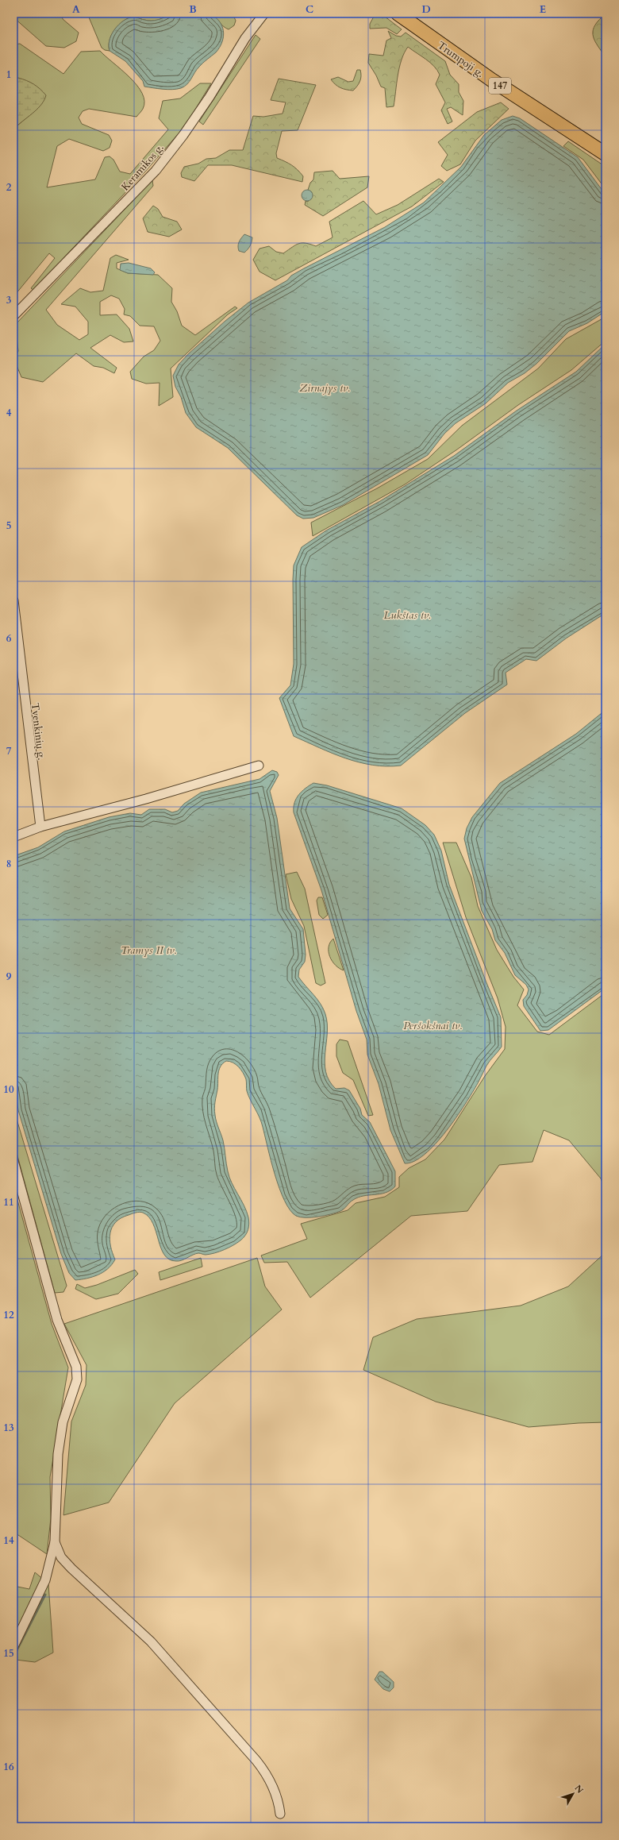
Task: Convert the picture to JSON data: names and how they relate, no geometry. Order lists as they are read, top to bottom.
{
  "streets": {
    "main road": ["Trumpoji g.", "147"],
    "street": ["Keramikos g.", "Tvenkinių g."]
  },
  "water": [
    "Zirnajys tv.",
    "Lukštas tv.",
    "Tramys II tv.",
    "Peršokšnai tv."
  ],
  "north": "top right",
  "grid": {
    "columns": [
      "A",
      "B",
      "C",
      "D",
      "E"
    ],
    "rows": [
      "1",
      "2",
      "3",
      "4",
      "5",
      "6",
      "7",
      "8",
      "9",
      "10",
      "11",
      "12",
      "13",
      "14",
      "15",
      "16"
    ]
  }
}
